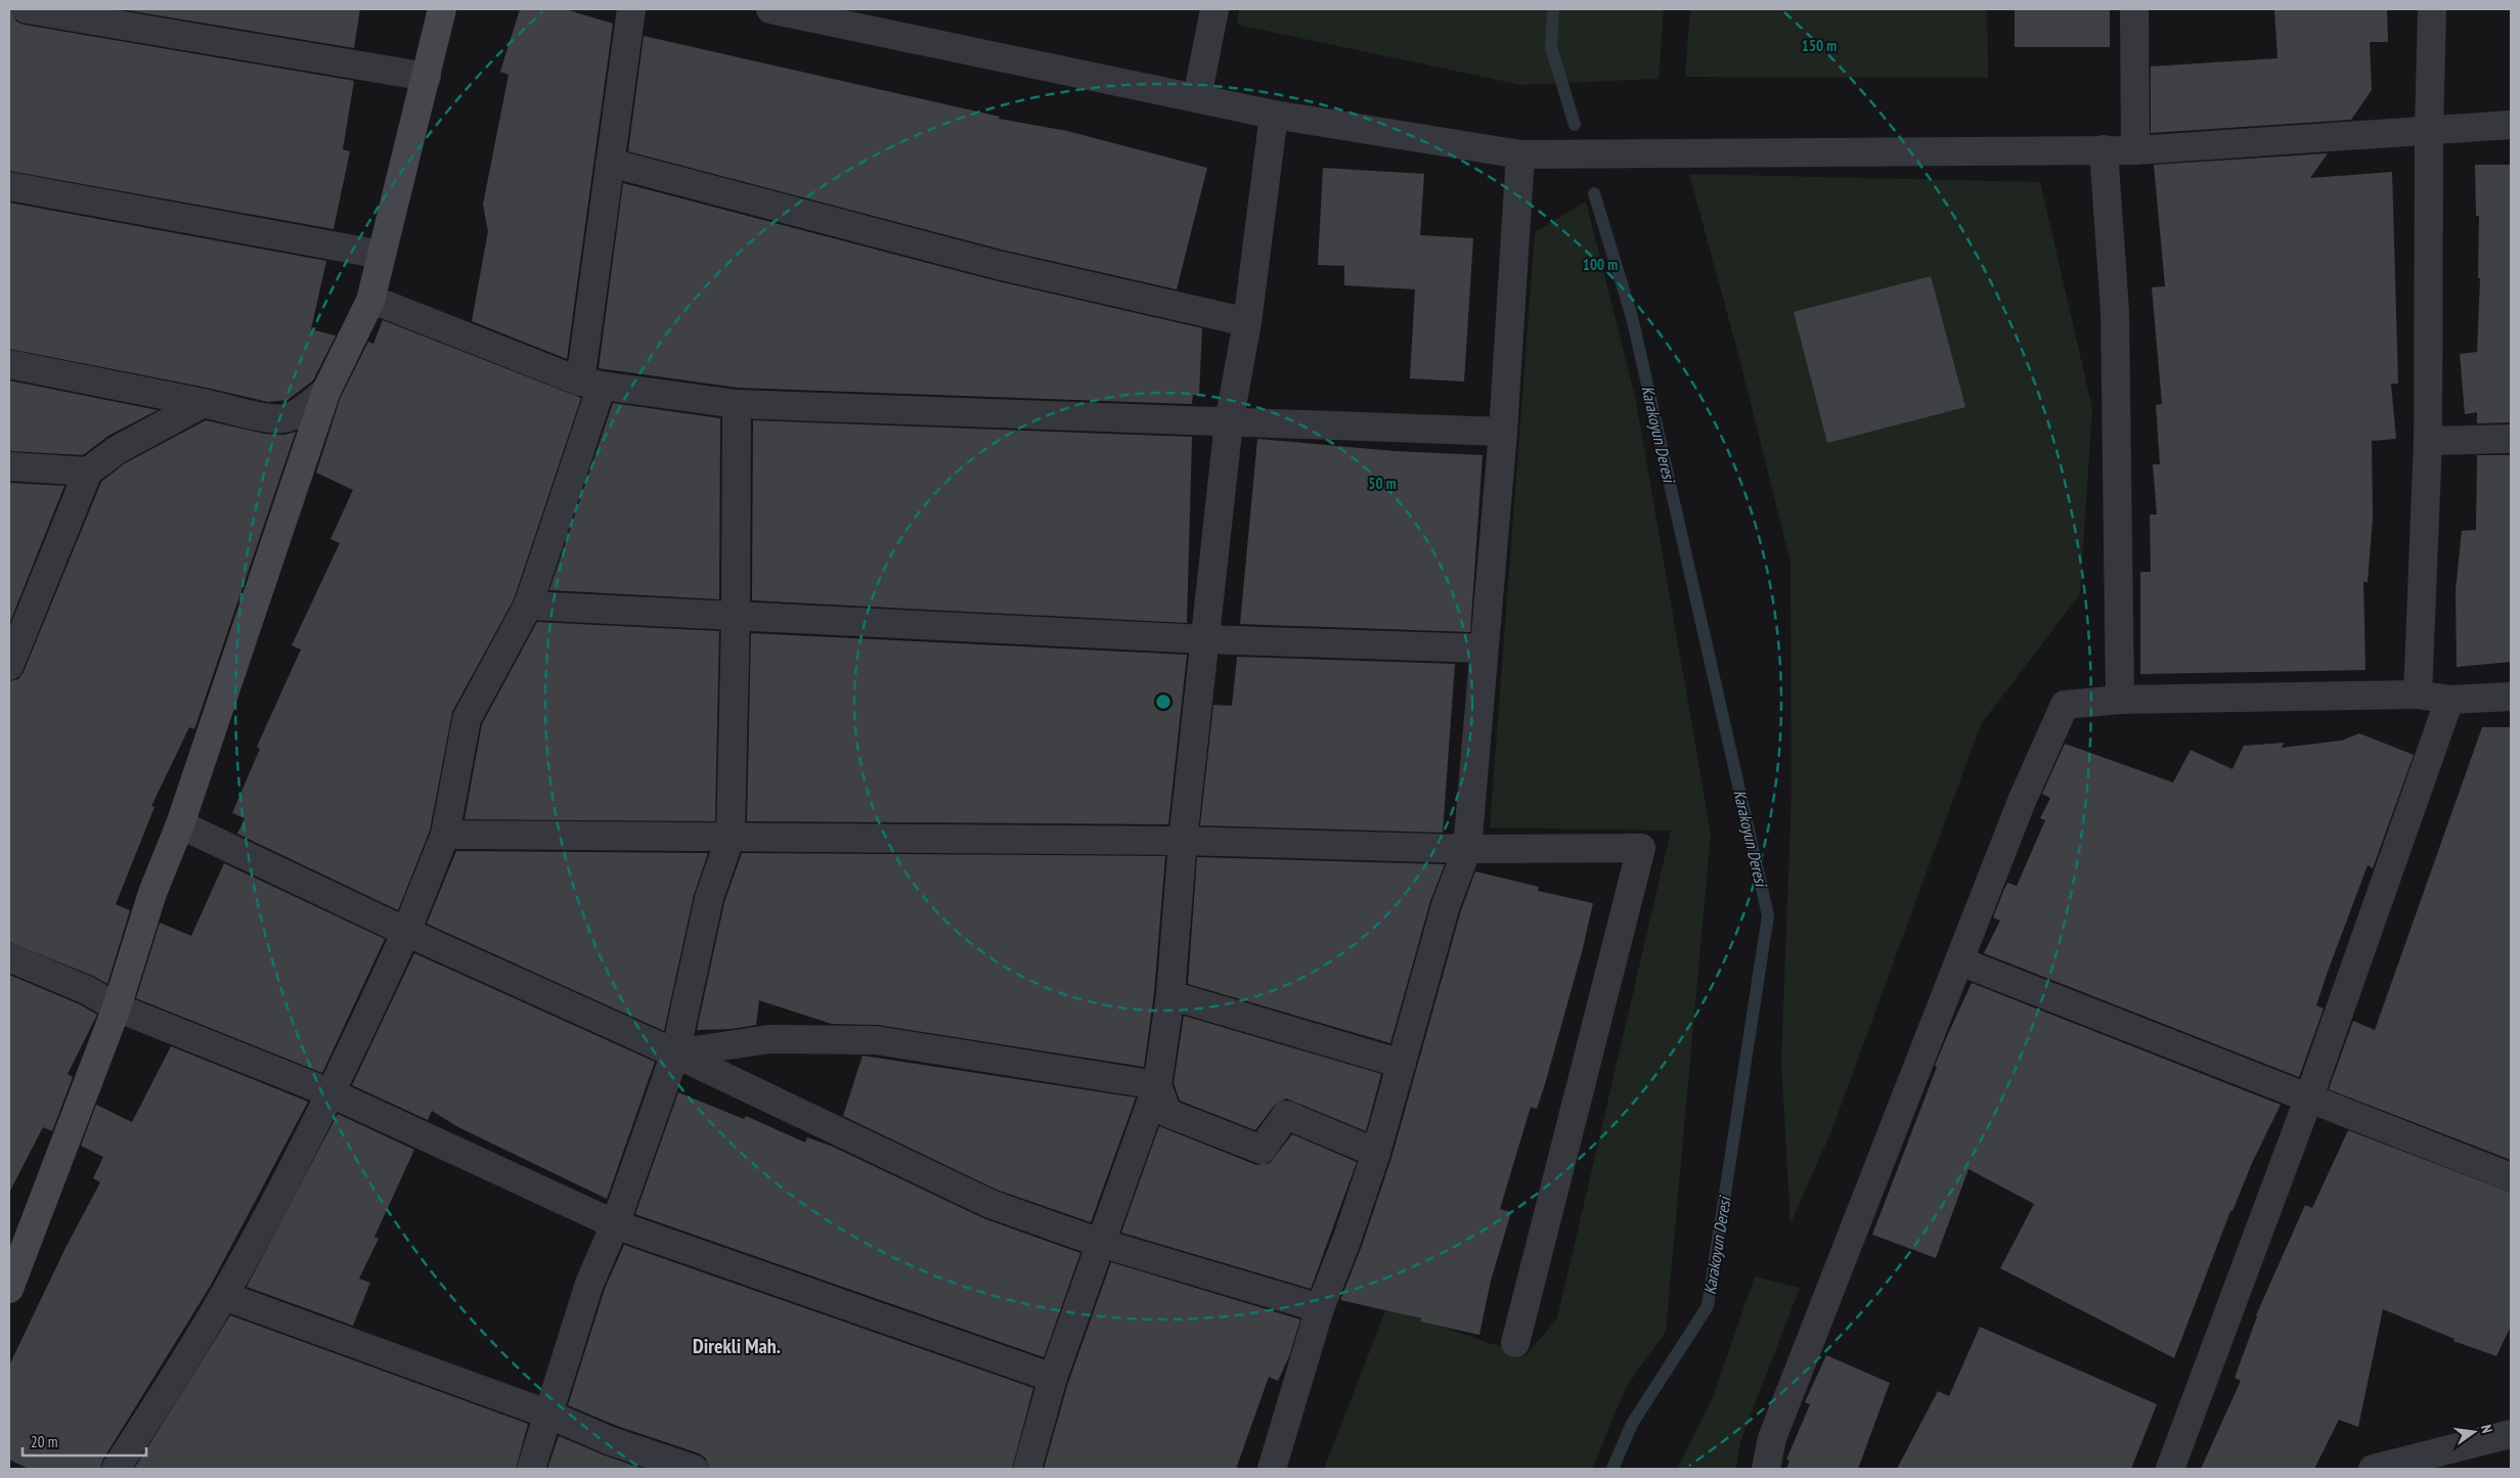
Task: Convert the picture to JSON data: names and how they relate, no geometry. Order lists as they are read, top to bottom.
{
  "districts": ["Direkli Mah."],
  "water": ["Karakoyun Deresi"],
  "scale_bar": "20 m",
  "north": "right",
  "rings": ["150 m", "100 m", "50 m"]
}
